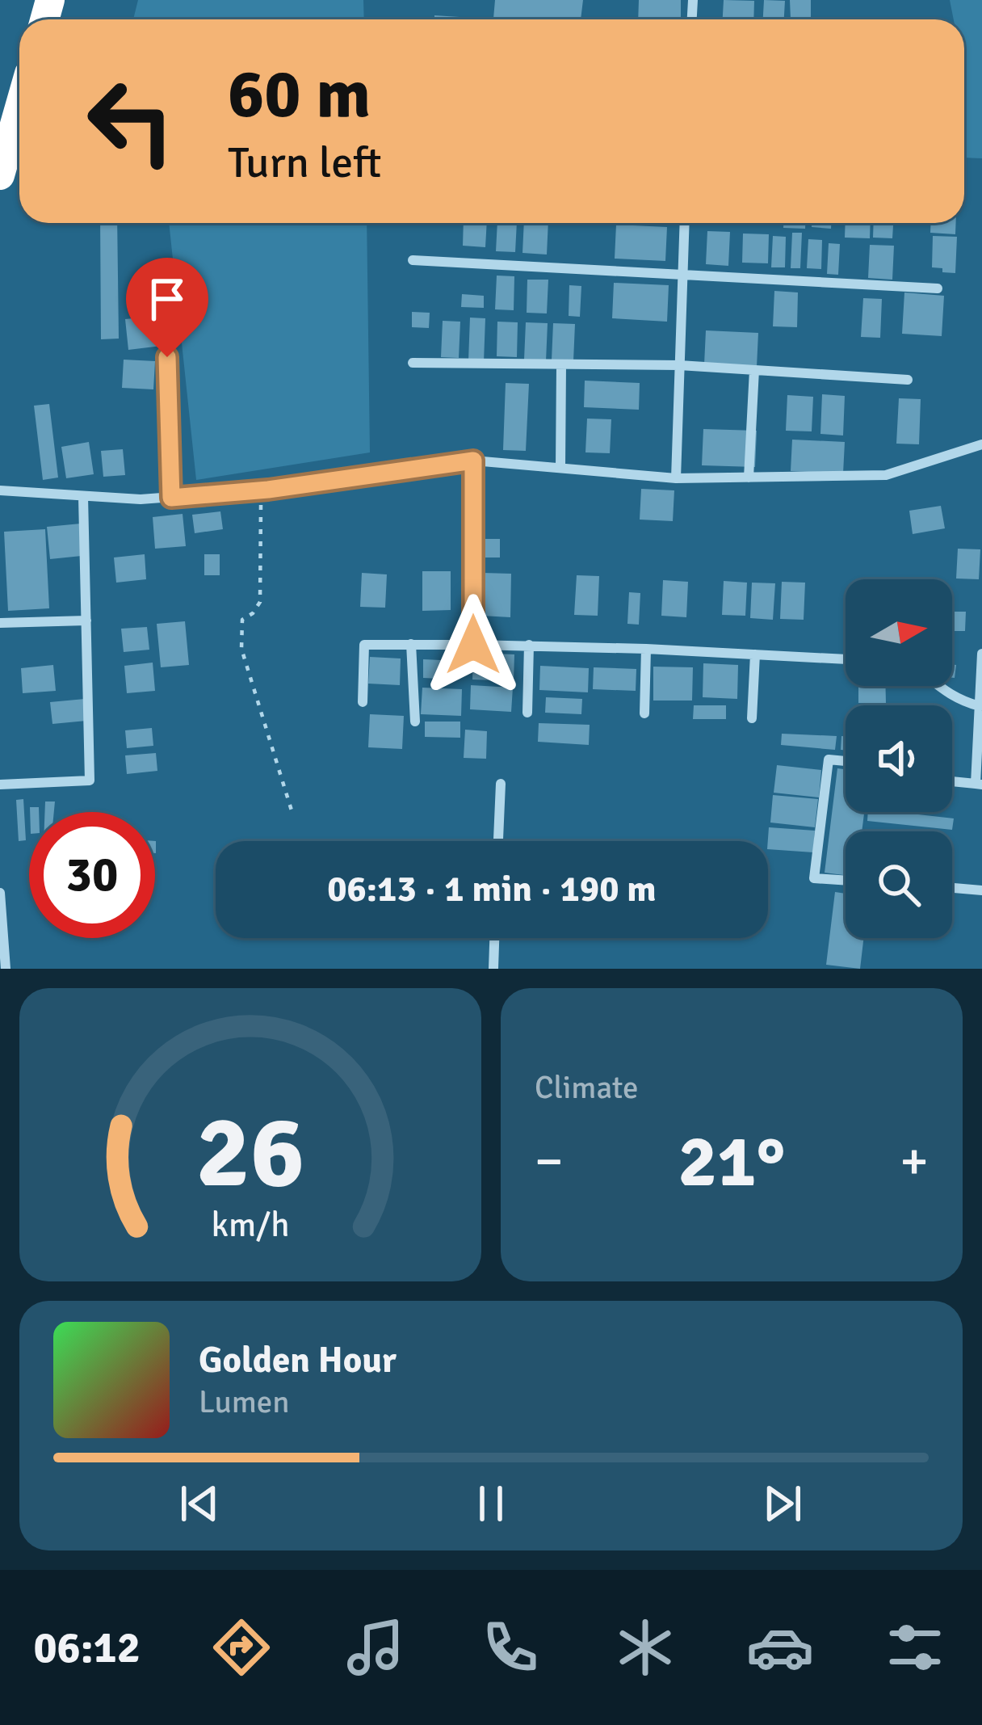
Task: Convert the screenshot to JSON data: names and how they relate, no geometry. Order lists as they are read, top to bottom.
{
  "north": "right",
  "page": {
    "turn": ["60 m", "Turn left"],
    "limit": "30",
    "trip": "06:13 · 1 min · 190 m",
    "tile": "Climate",
    "heat": ["−", "21°", "+"],
    "song": ["Golden Hour", "Lumen"],
    "tabs": "06:12",
    "gauge": ["26", "km/h"]
  }
}
